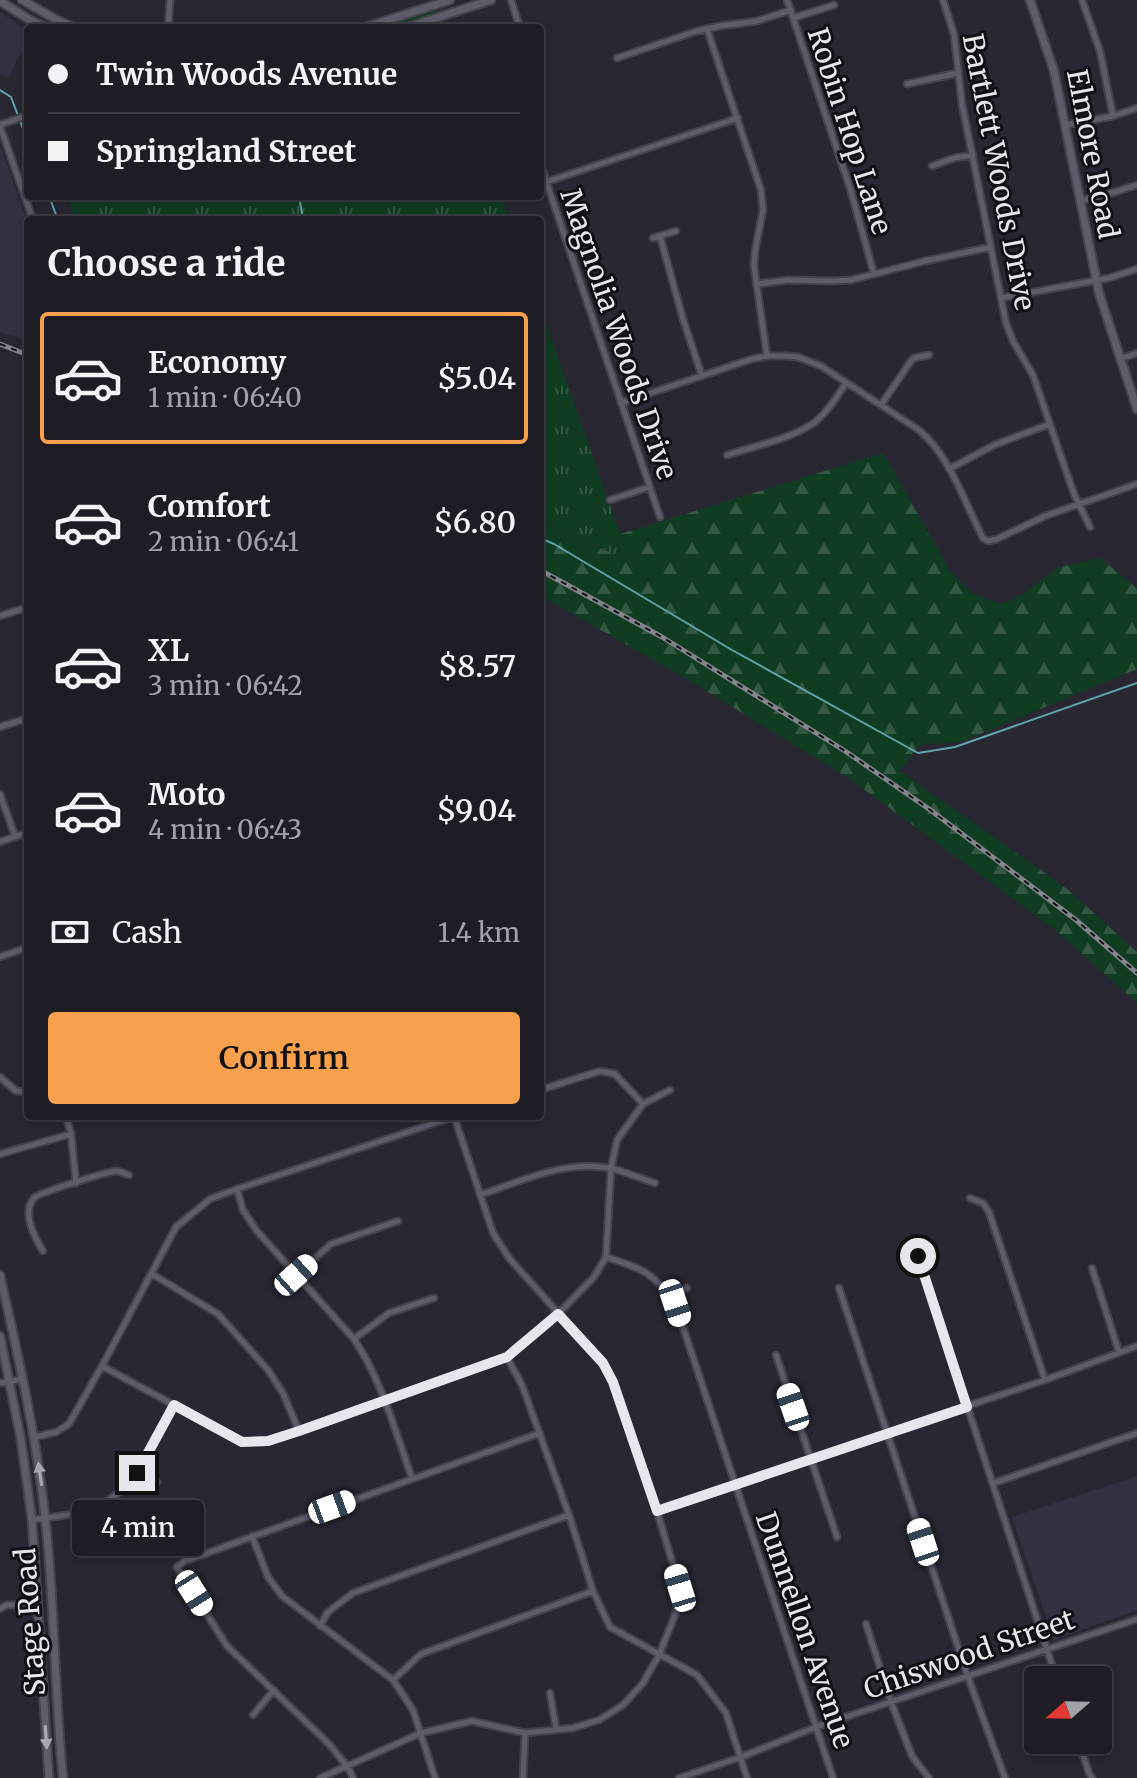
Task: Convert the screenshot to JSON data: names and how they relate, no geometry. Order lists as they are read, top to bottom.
{
  "streets": {
    "main road": ["Elmore Road", "Stage Road"],
    "street": [
      "Robin Hop Lane",
      "Bartlett Woods Drive",
      "Magnolia Woods Drive",
      "Dunnellon Avenue",
      "Chiswood Street"
    ]
  },
  "crossings": [
    ["Dunnellon Avenue", "Chiswood Street"]
  ],
  "north": "left",
  "page": {
    "banner": ["Twin Woods Avenue", "Springland Street"],
    "heading": "Choose a ride",
    "list": [
      {
        "name": "Economy",
        "note": "1 min · 06:40",
        "value": "$5.04"
      },
      {
        "name": "Comfort",
        "note": "2 min · 06:41",
        "value": "$6.80"
      },
      {
        "name": "XL",
        "note": "3 min · 06:42",
        "value": "$8.57"
      },
      {
        "name": "Moto",
        "note": "4 min · 06:43",
        "value": "$9.04"
      }
    ],
    "pay": ["Cash", "1.4 km"],
    "buttons": "Confirm",
    "bubble": "4 min"
  }
}
